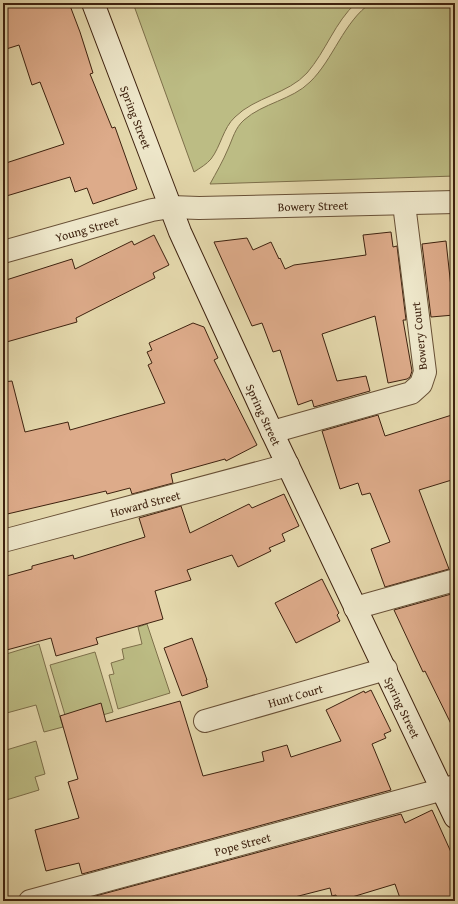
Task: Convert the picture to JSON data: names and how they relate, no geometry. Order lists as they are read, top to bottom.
{
  "streets": {
    "street": [
      "Spring Street",
      "Bowery Street",
      "Young Street",
      "Bowery Court",
      "Howard Street",
      "Hunt Court",
      "Pope Street"
    ]
  },
  "crossings": [
    ["Spring Street", "Bowery Street"],
    ["Spring Street", "Young Street"],
    ["Spring Street", "Bowery Court"],
    ["Spring Street", "Howard Street"],
    ["Spring Street", "Hunt Court"],
    ["Spring Street", "Pope Street"],
    ["Bowery Street", "Young Street"],
    ["Bowery Street", "Bowery Court"]
  ]
}
